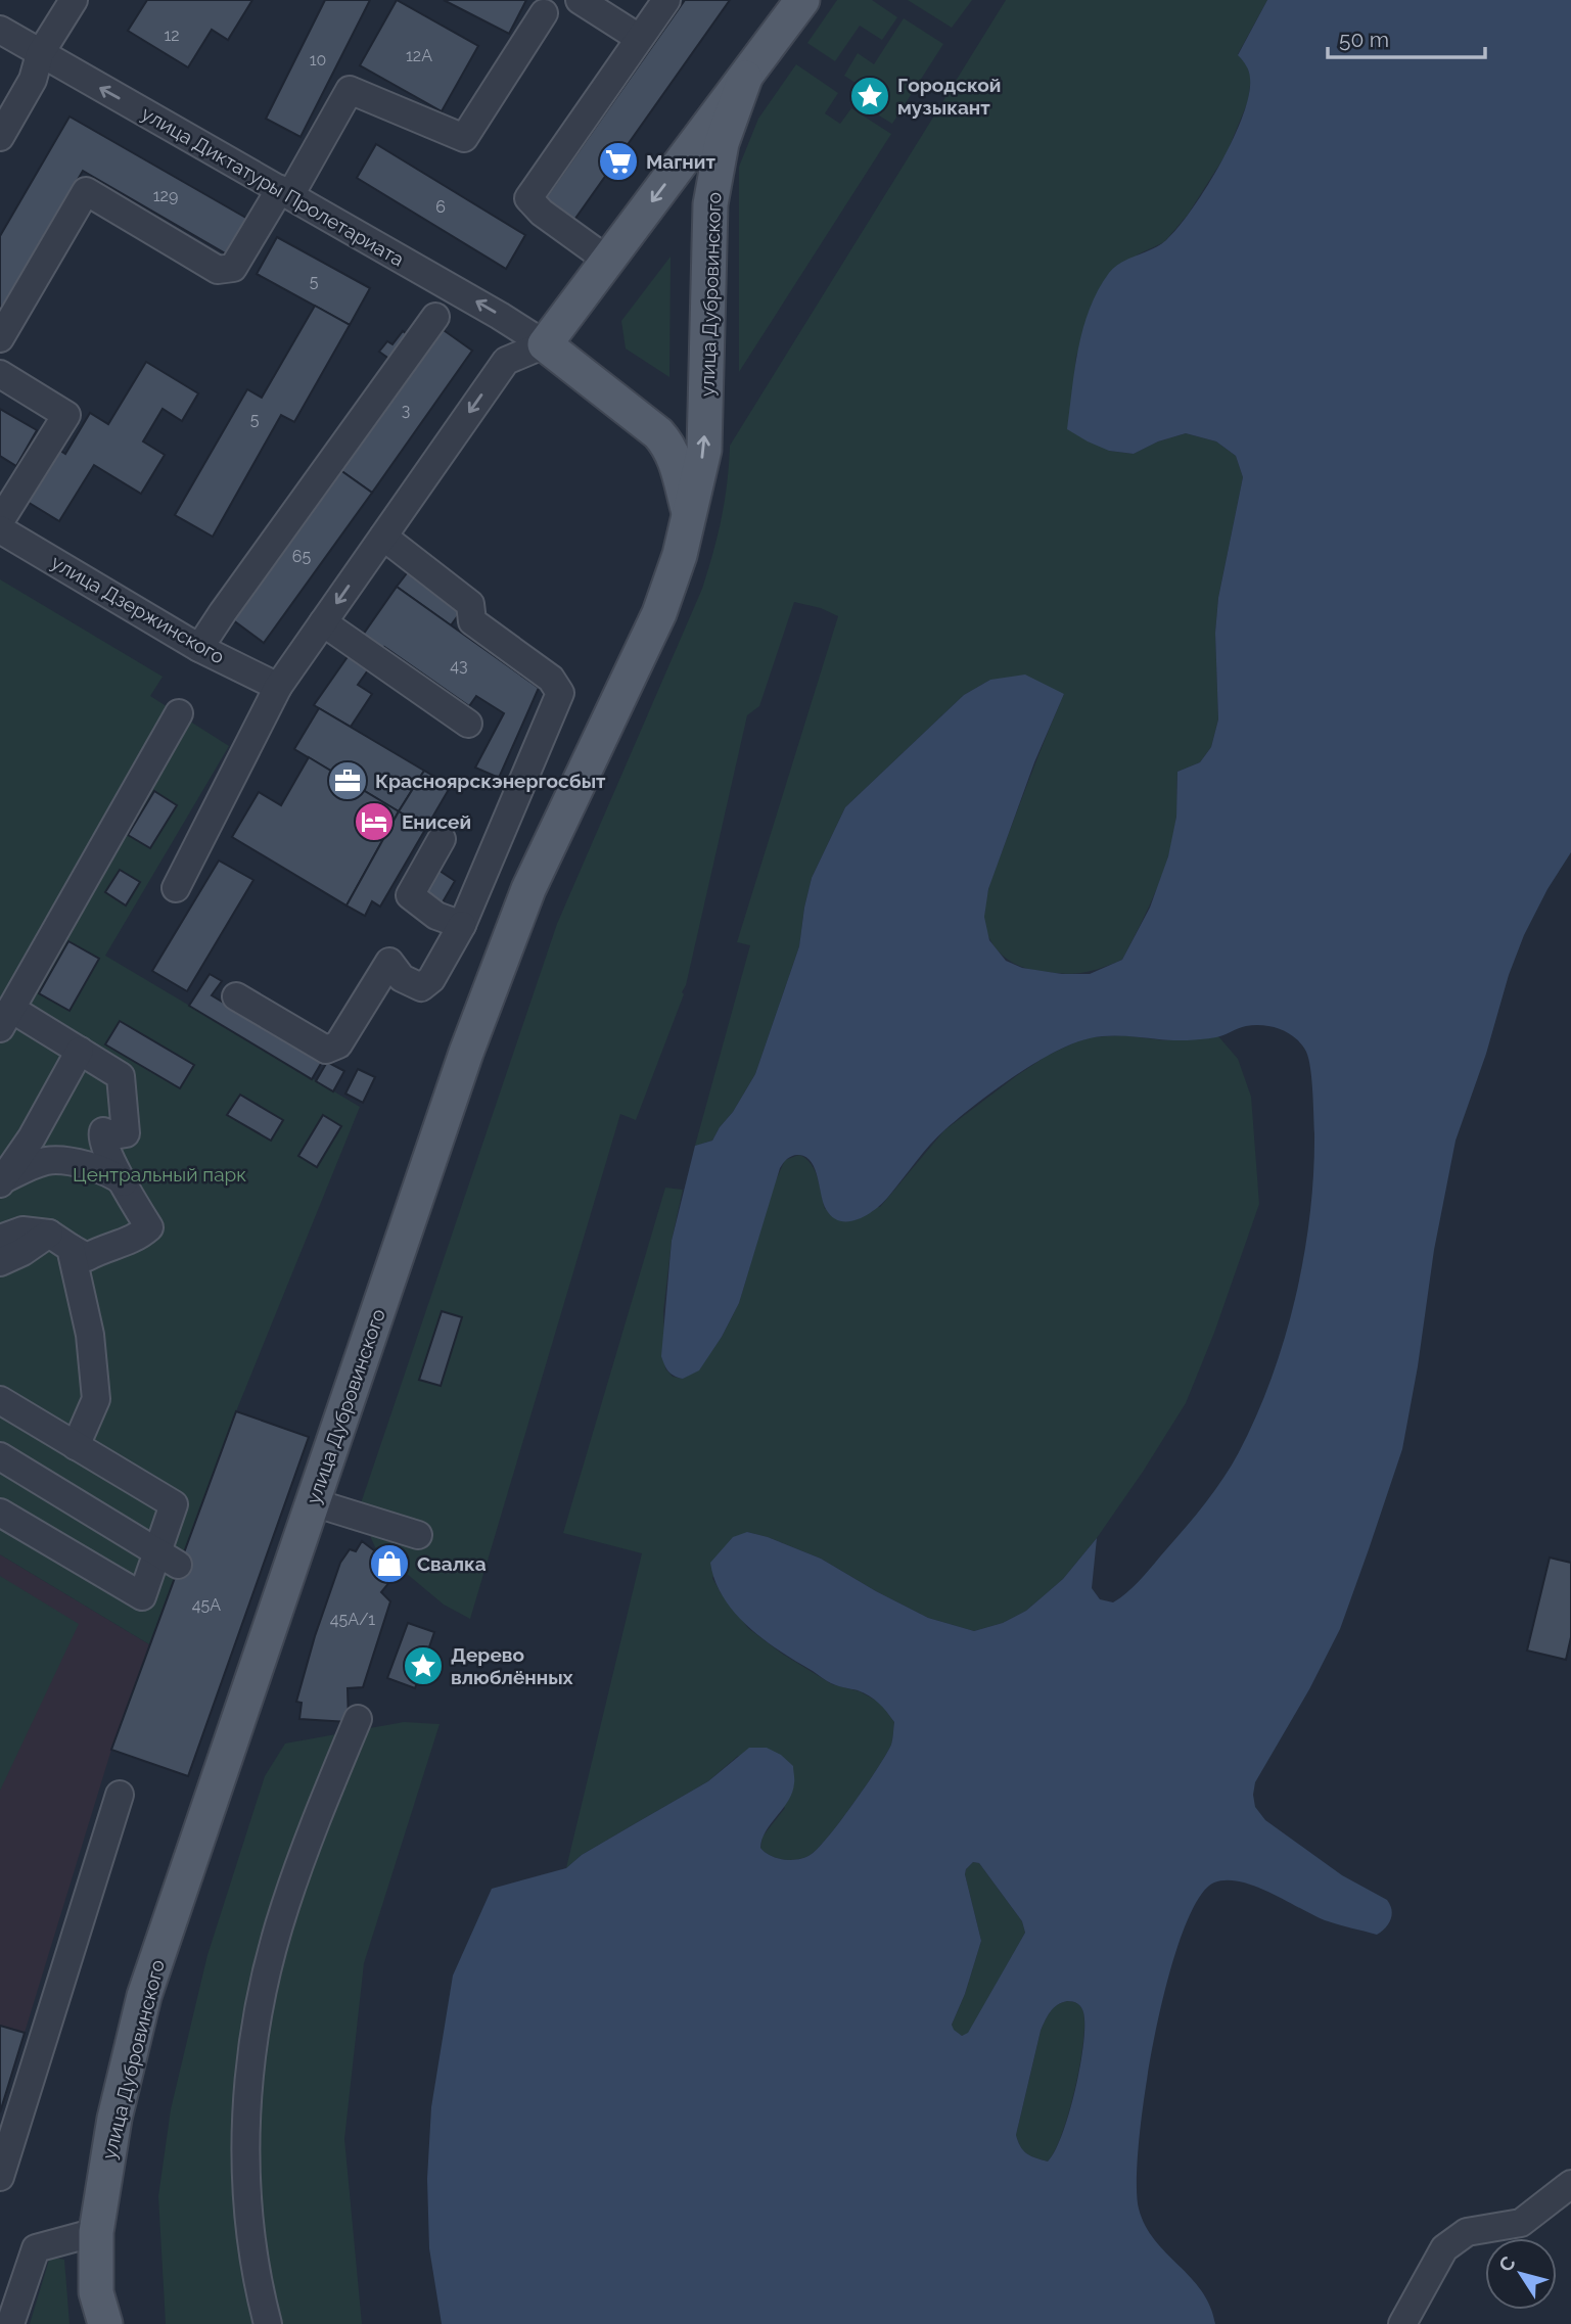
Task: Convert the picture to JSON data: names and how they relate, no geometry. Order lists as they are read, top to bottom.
{
  "streets": {
    "main road": ["улица Дубровинского"],
    "street": ["улица Диктатуры Пролетариата", "улица Дзержинского"]
  },
  "crossings": [
    ["улица Диктатуры Пролетариата", "улица Дубровинского"]
  ],
  "one_way": ["улица Диктатуры Пролетариата"],
  "parks": ["Центральный парк"],
  "places": {
    "place": ["Городской музыкант", "Дерево влюблённых"],
    "supermarket": ["Магнит"],
    "office": ["Красноярскэнергосбыт"],
    "hotel": ["Енисей"],
    "shop": ["Свалка"]
  },
  "house_numbers": [
    "12",
    "12А",
    "10",
    "129",
    "6",
    "5",
    "3",
    "5",
    "65",
    "43",
    "45А",
    "45А/1"
  ],
  "scale_bar": "50 m",
  "north": "top left"
}
